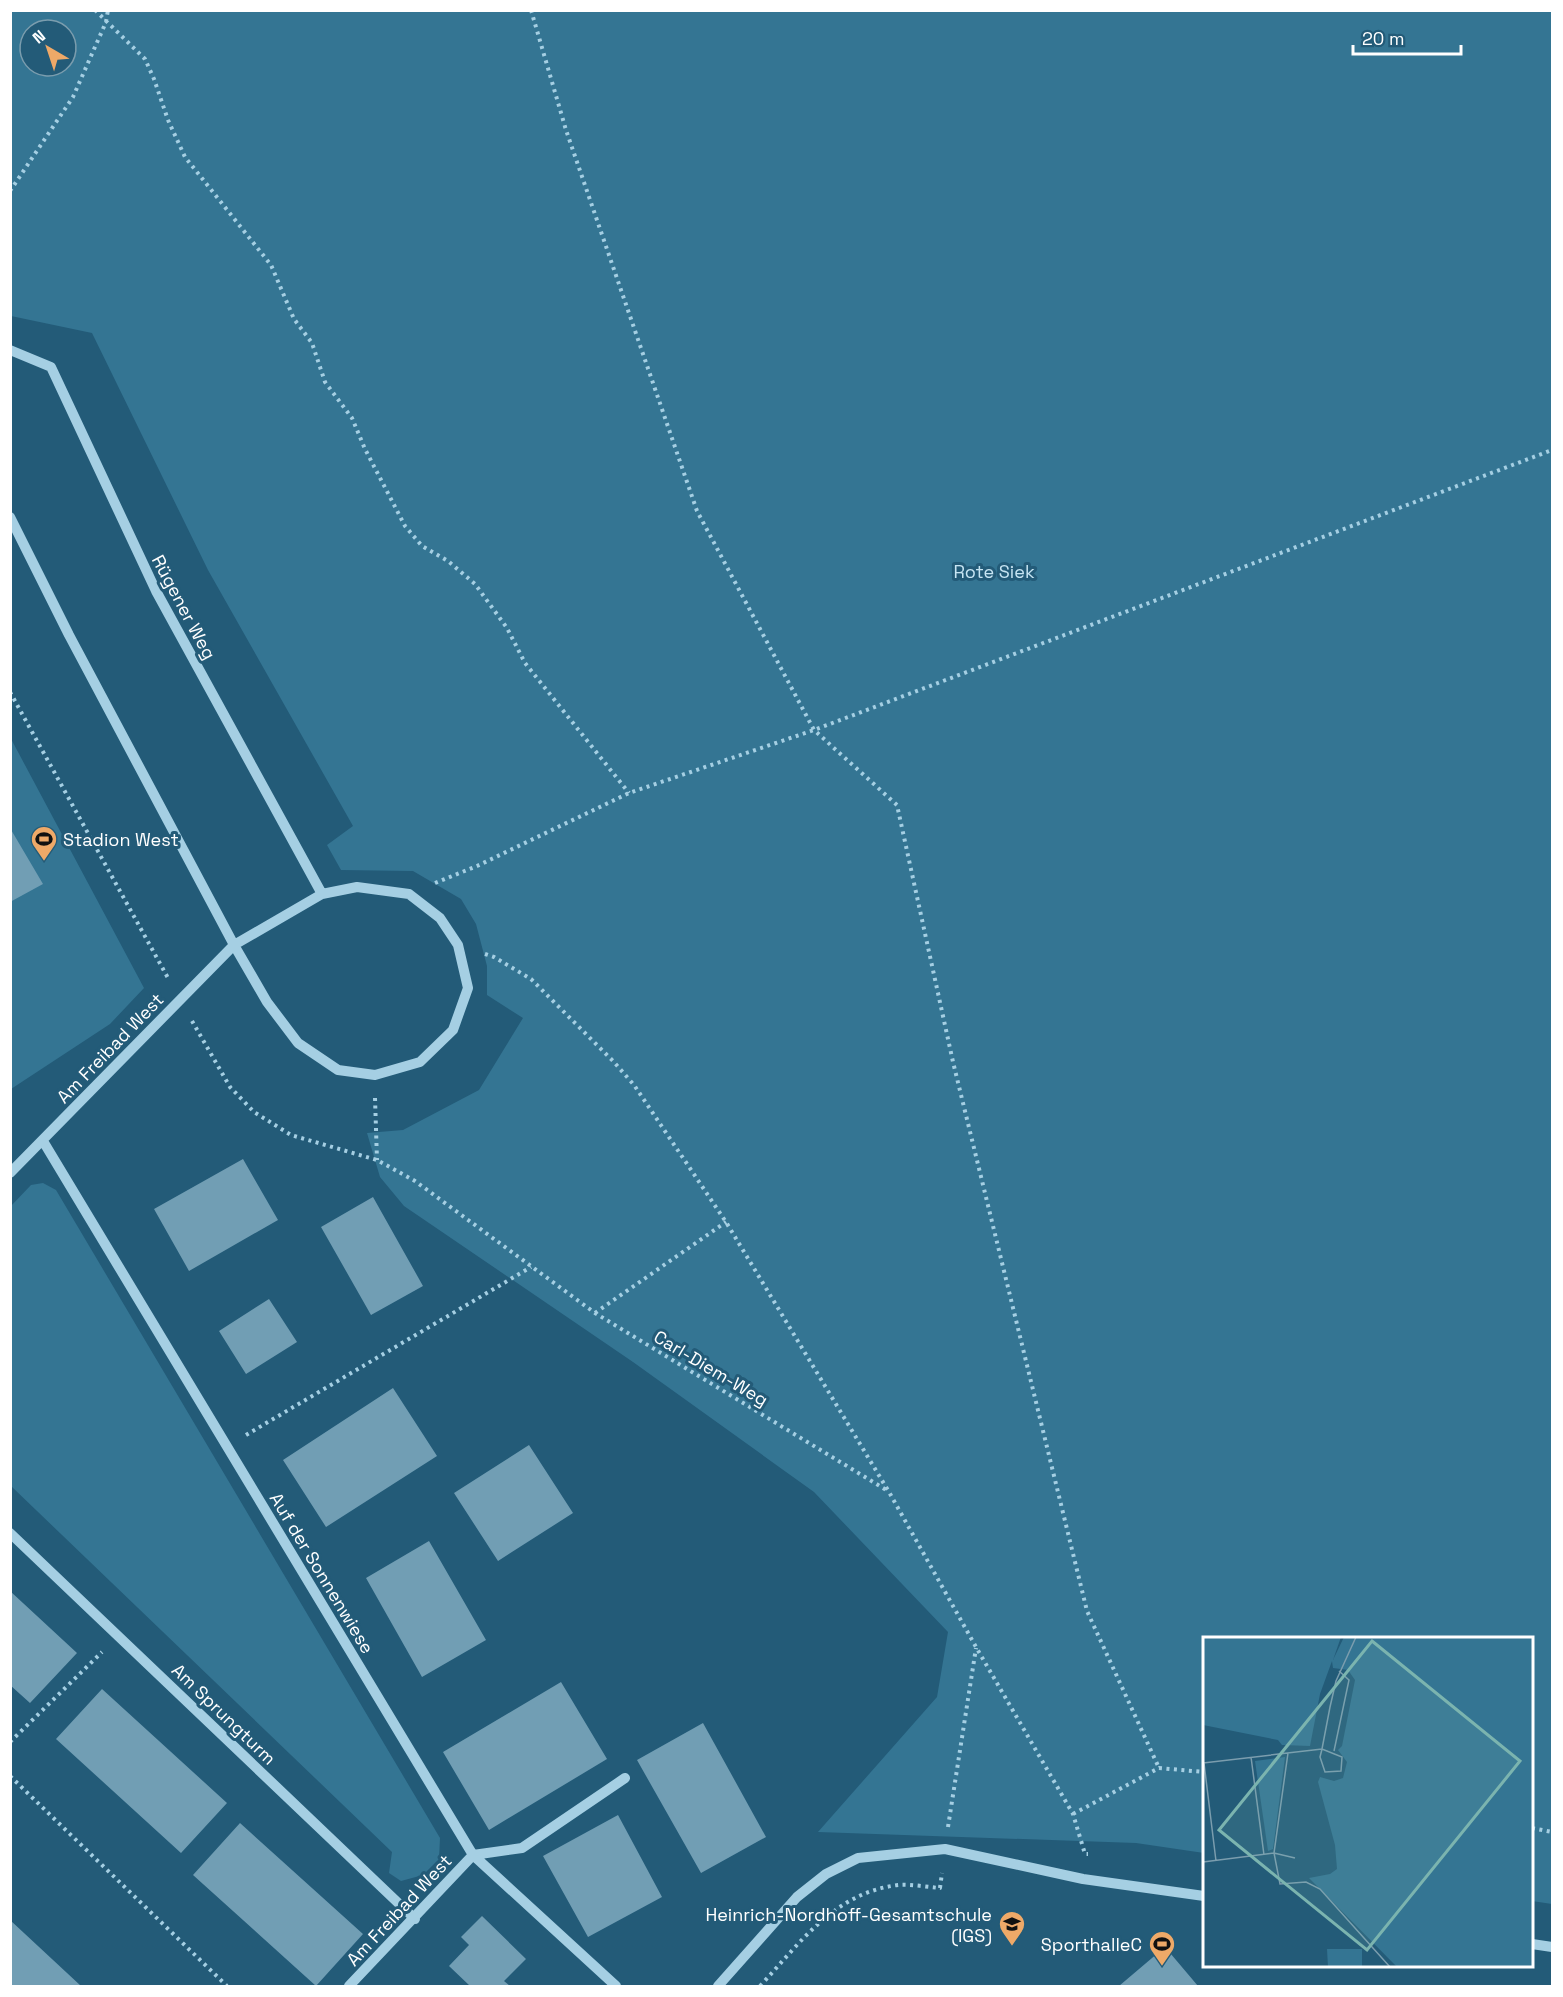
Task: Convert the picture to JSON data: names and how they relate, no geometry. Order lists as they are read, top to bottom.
{
  "streets": {
    "street": [
      "Rügener Weg",
      "Am Freibad West",
      "Auf der Sonnenwiese",
      "Am Sprungturm"
    ],
    "path": ["Carl-Diem-Weg"]
  },
  "crossings": [
    ["Rügener Weg", "Am Freibad West"],
    ["Am Freibad West", "Carl-Diem-Weg"],
    ["Am Freibad West", "Auf der Sonnenwiese"],
    ["Am Freibad West", "Am Sprungturm"]
  ],
  "parks": ["Rote Siek"],
  "places": {
    "sports": ["Stadion West", "SporthalleC"],
    "school or university": ["Heinrich-Nordhoff-Gesamtschule (IGS)"]
  },
  "scale_bar": "20 m",
  "north": "top left"
}
